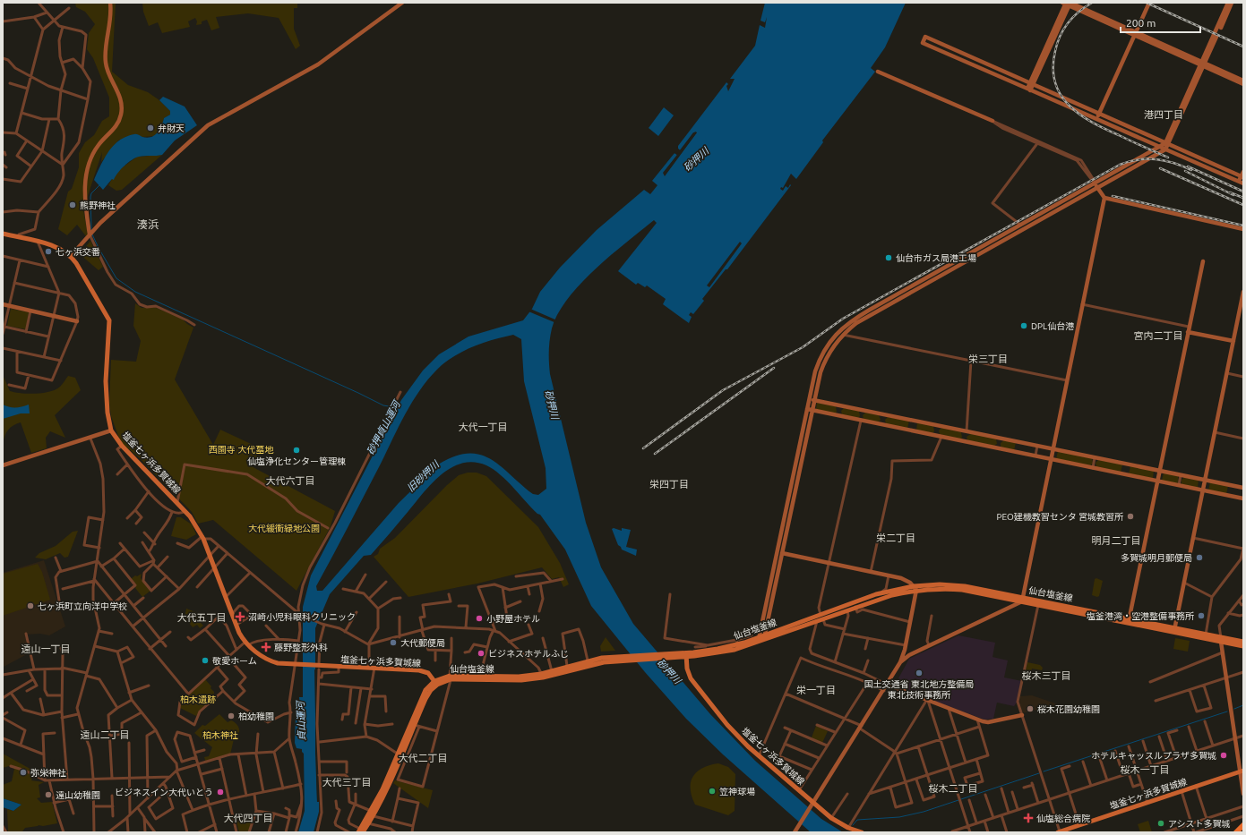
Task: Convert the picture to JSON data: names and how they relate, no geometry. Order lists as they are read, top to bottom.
{
  "streets": {
    "main road": ["塩釜七ヶ浜多賀城線", "仙台塩釜線"]
  },
  "crossings": [
    ["塩釜七ヶ浜多賀城線", "仙台塩釜線"]
  ],
  "districts": [
    "港四丁目",
    "湊浜",
    "宮内二丁目",
    "栄三丁目",
    "大代一丁目",
    "大代六丁目",
    "栄四丁目",
    "栄二丁目",
    "明月二丁目",
    "大代五丁目",
    "遠山一丁目",
    "桜木三丁目",
    "栄一丁目",
    "遠山二丁目",
    "大代二丁目",
    "桜木一丁目",
    "大代三丁目",
    "桜木二丁目",
    "大代四丁目"
  ],
  "water": [
    "砂押川",
    "砂押貞山運河",
    "旧砂押川",
    "貞山運河"
  ],
  "parks": [
    "西園寺 大代墓地",
    "大代緩衝緑地公園",
    "柏木遺跡",
    "柏木神社"
  ],
  "places": {
    "other": [
      "弁財天",
      "熊野神社",
      "七ヶ浜交番",
      "仙台市ガス局港工場",
      "DPL仙台港",
      "仙塩浄化センター管理棟",
      "PEO建機教習センタ 宮城教習所",
      "多賀城明月郵便局",
      "七ヶ浜町立向洋中学校",
      "塩釜港湾・空港整備事務所",
      "小野屋ホテル",
      "大代郵便局",
      "ビジネスホテルふじ",
      "敬愛ホーム",
      "国土交通省 東北地方整備局 東北技術事務所",
      "桜木花園幼稚園",
      "柏幼稚園",
      "ホテルキャッスルプラザ多賀城",
      "弥栄神社",
      "笠神球場",
      "ビジネスイン大代いとう",
      "遠山幼稚園",
      "アシスト多賀城"
    ],
    "health": ["沼崎小児科眼科クリニック", "藤野整形外科", "仙塩総合病院"]
  },
  "scale_bar": "200 m"
}
